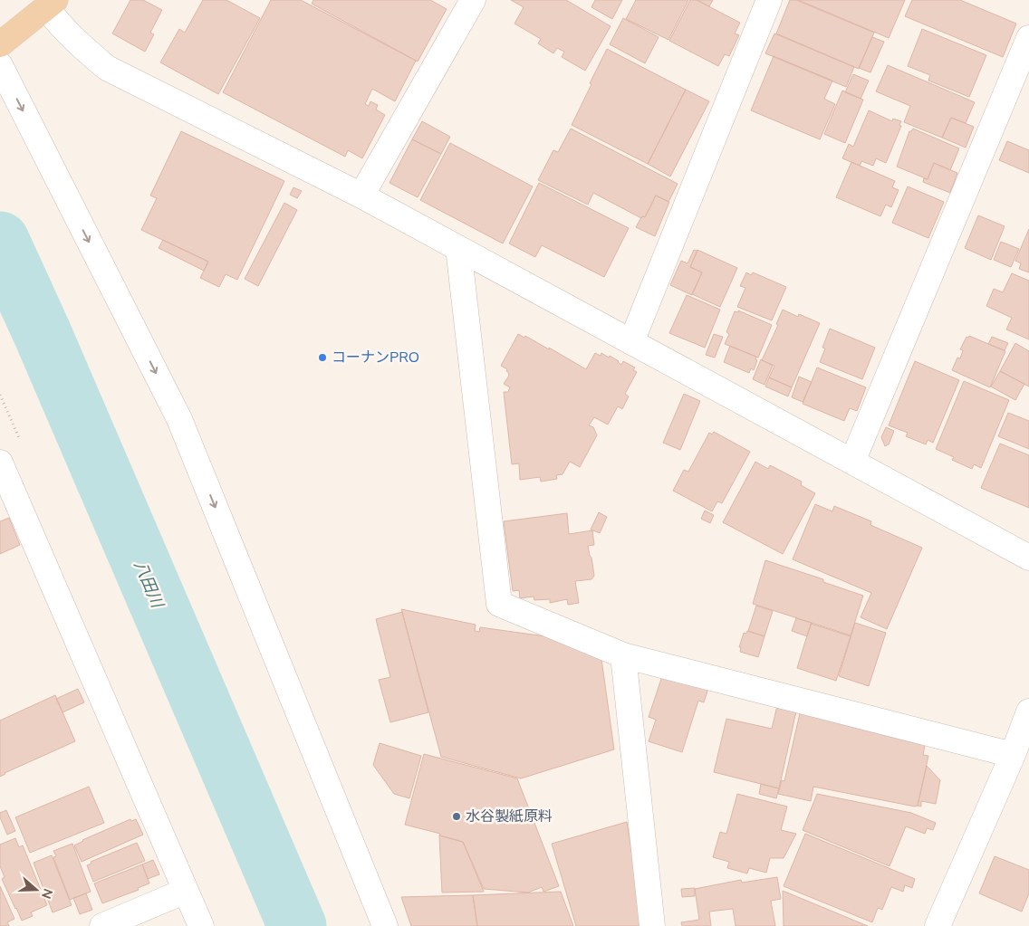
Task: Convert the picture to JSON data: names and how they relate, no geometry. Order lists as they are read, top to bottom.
{
  "water": ["八田川"],
  "places": ["コーナンPRO", "水谷製紙原料"],
  "north": "right"
}
